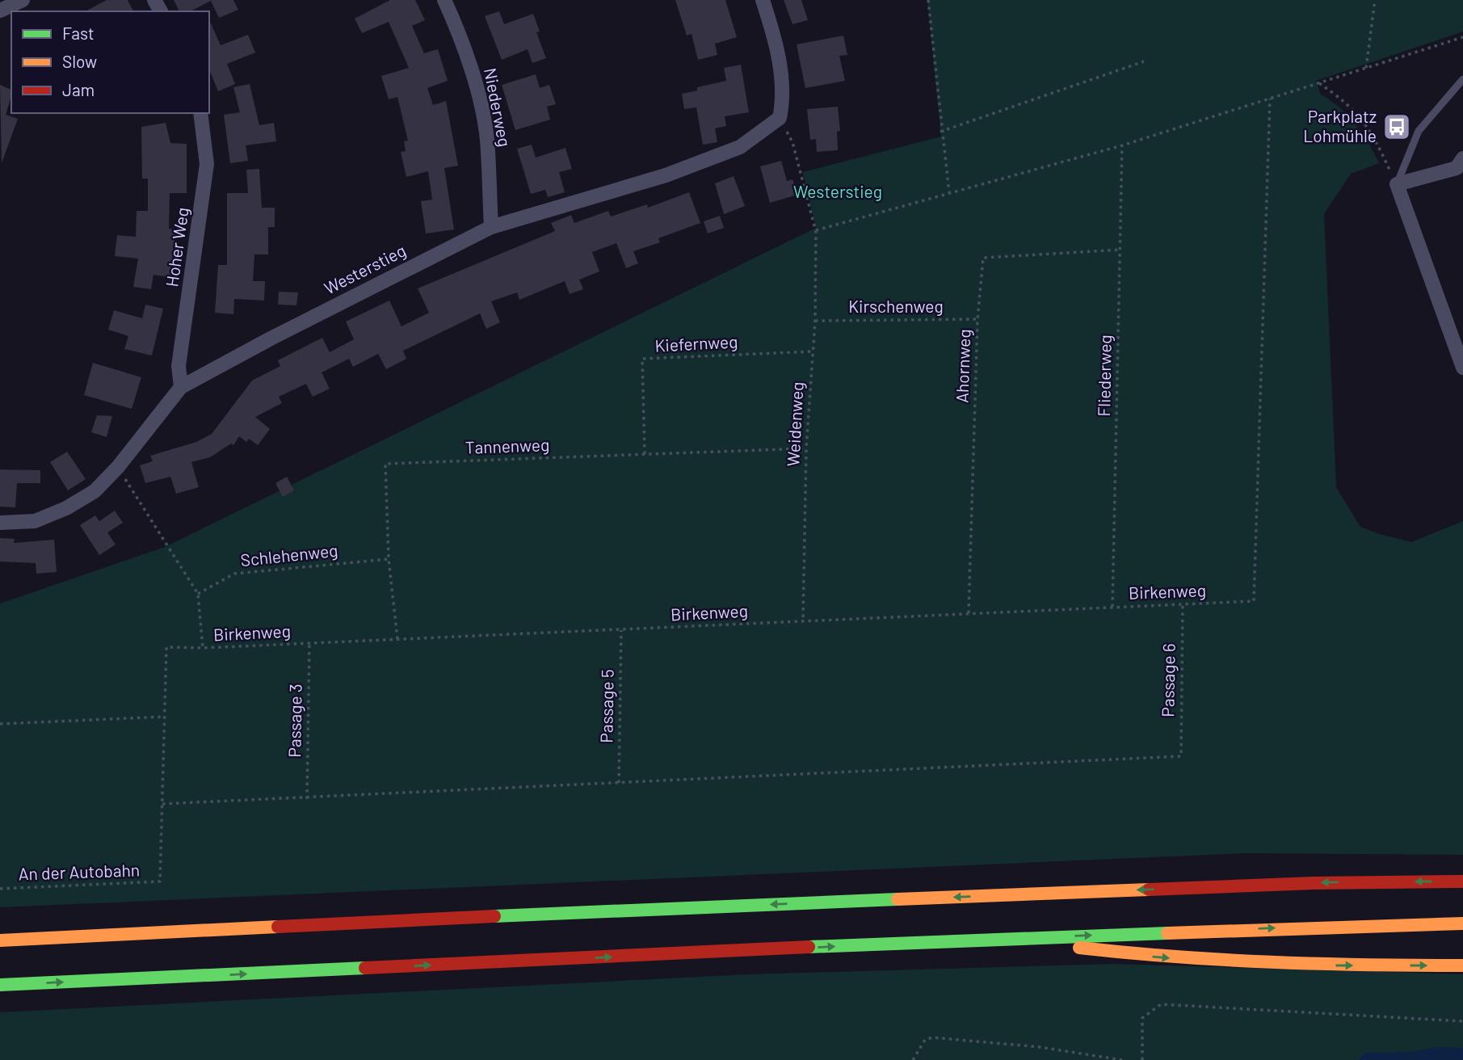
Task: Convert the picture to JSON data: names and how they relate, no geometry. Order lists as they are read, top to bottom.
{
  "streets": {
    "street": ["Niederweg", "Hoher Weg", "Westerstieg"],
    "path": [
      "Kirschenweg",
      "Kiefernweg",
      "Ahornweg",
      "Fliederweg",
      "Weidenweg",
      "Tannenweg",
      "Schlehenweg",
      "Birkenweg",
      "Passage 6",
      "Passage 5",
      "Passage 3",
      "An der Autobahn"
    ]
  },
  "crossings": [
    ["Niederweg", "Westerstieg"],
    ["Hoher Weg", "Westerstieg"],
    ["Westerstieg", "Weidenweg"],
    ["Kirschenweg", "Ahornweg"],
    ["Kirschenweg", "Weidenweg"],
    ["Kiefernweg", "Weidenweg"],
    ["Kiefernweg", "Tannenweg"],
    ["Ahornweg", "Fliederweg"],
    ["Ahornweg", "Birkenweg"],
    ["Fliederweg", "Birkenweg"],
    ["Weidenweg", "Tannenweg"],
    ["Weidenweg", "Birkenweg"],
    ["Tannenweg", "Schlehenweg"],
    ["Tannenweg", "Birkenweg"],
    ["Birkenweg", "Passage 6"],
    ["Birkenweg", "Passage 5"],
    ["Birkenweg", "Passage 3"],
    ["Passage 6", "Passage 5"]
  ],
  "parks": ["Westerstieg"],
  "places": {
    "bus stop": ["Parkplatz Lohmühle"]
  },
  "legend": ["Fast", "Slow", "Jam"]
}
